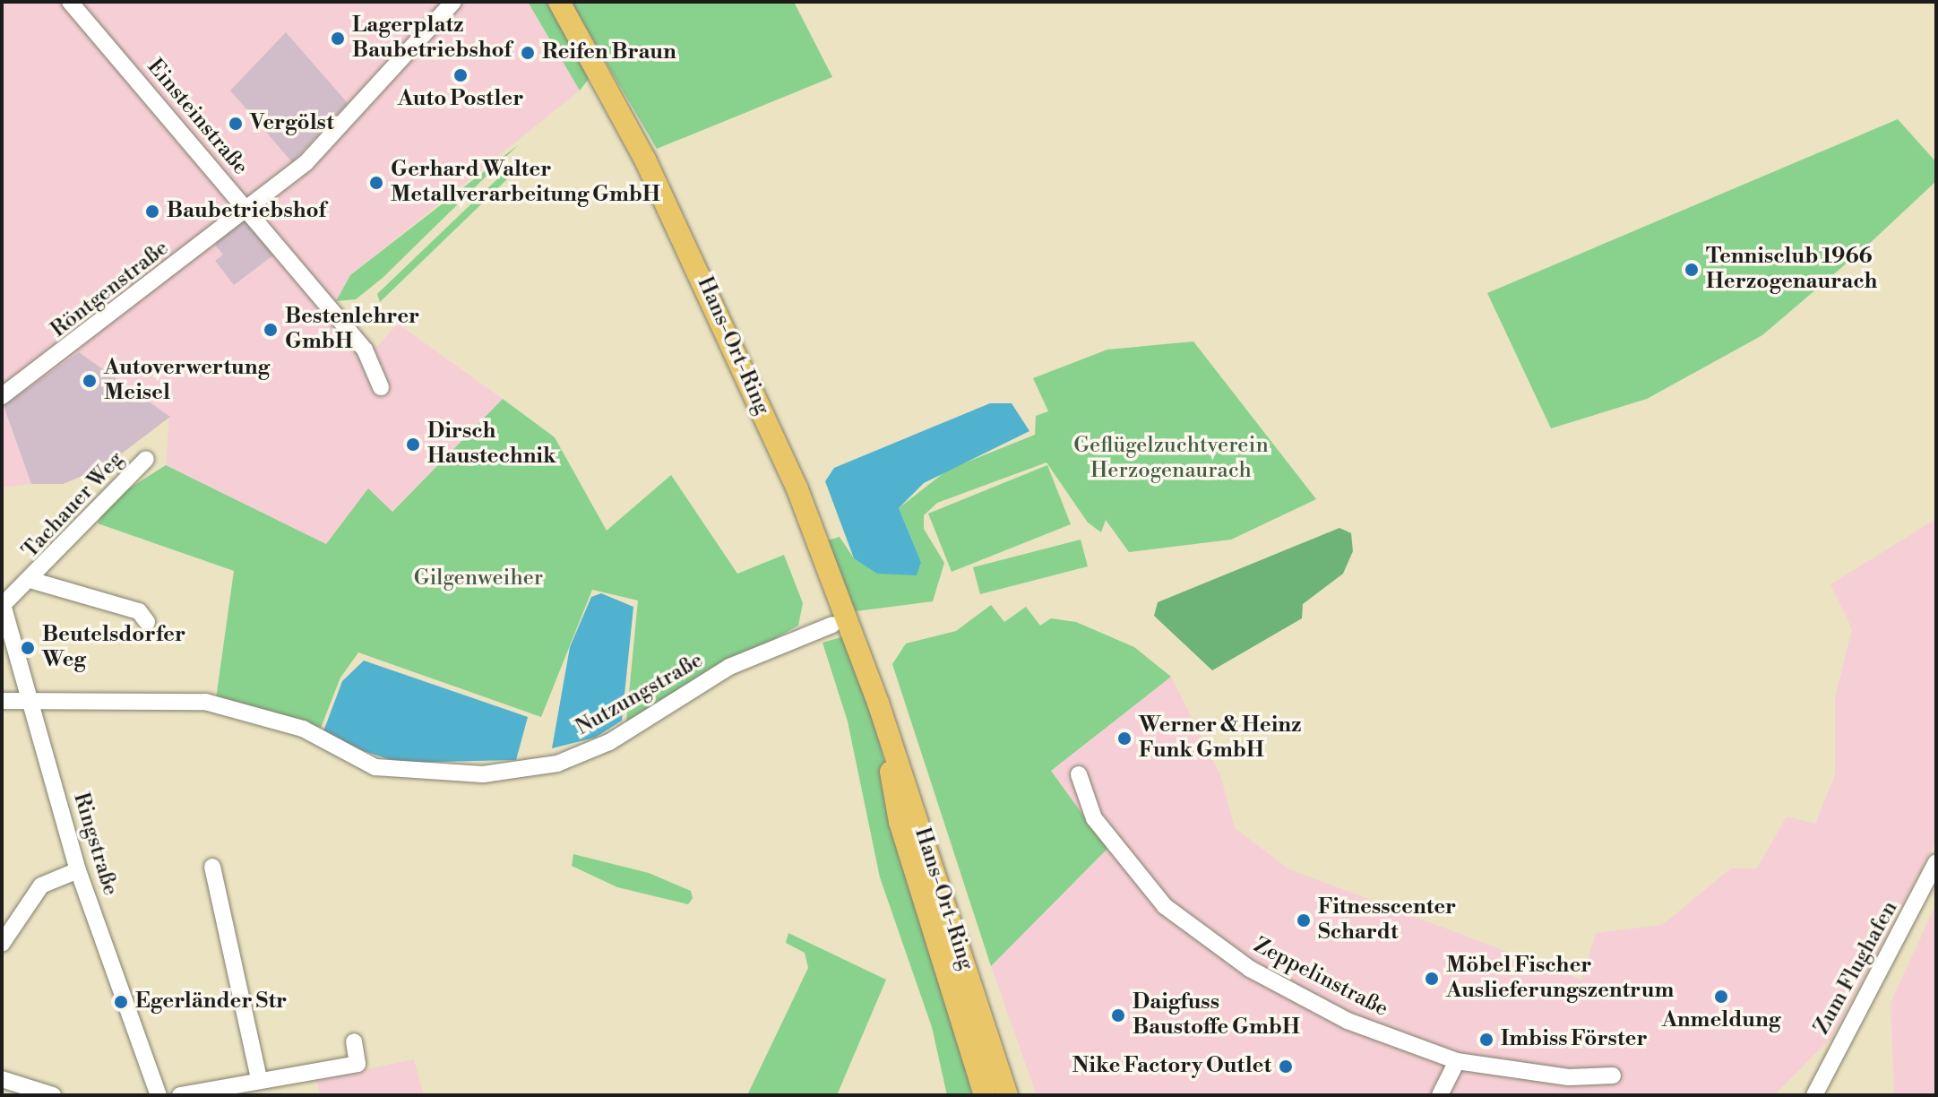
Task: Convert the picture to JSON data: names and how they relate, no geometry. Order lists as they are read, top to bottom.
{
  "streets": {
    "main road": ["Hans-Ort-Ring"],
    "street": [
      "Einsteinstraße",
      "Röntgenstraße",
      "Tachauer Weg",
      "Nutzungstraße",
      "Ringstraße",
      "Zum Flughafen",
      "Zeppelinstraße"
    ]
  },
  "crossings": [
    ["Einsteinstraße", "Röntgenstraße"],
    ["Tachauer Weg", "Ringstraße"],
    ["Nutzungstraße", "Ringstraße"]
  ],
  "parks": ["Geflügelzuchtverein Herzogenaurach", "Gilgenweiher"],
  "places": [
    "Lagerplatz Baubetriebshof",
    "Reifen Braun",
    "Auto Postler",
    "Vergölst",
    "Gerhard Walter Metallverarbeitung GmbH",
    "Baubetriebshof",
    "Tennisclub 1966 Herzogenaurach",
    "Bestenlehrer GmbH",
    "Autoverwertung Meisel",
    "Dirsch Haustechnik",
    "Beutelsdorfer Weg",
    "Werner & Heinz Funk GmbH",
    "Fitnesscenter Schardt",
    "Möbel Fischer Auslieferungszentrum",
    "Anmeldung",
    "Egerländer Str",
    "Daigfuss Baustoffe GmbH",
    "Imbiss Förster",
    "Nike Factory Outlet"
  ]
}
